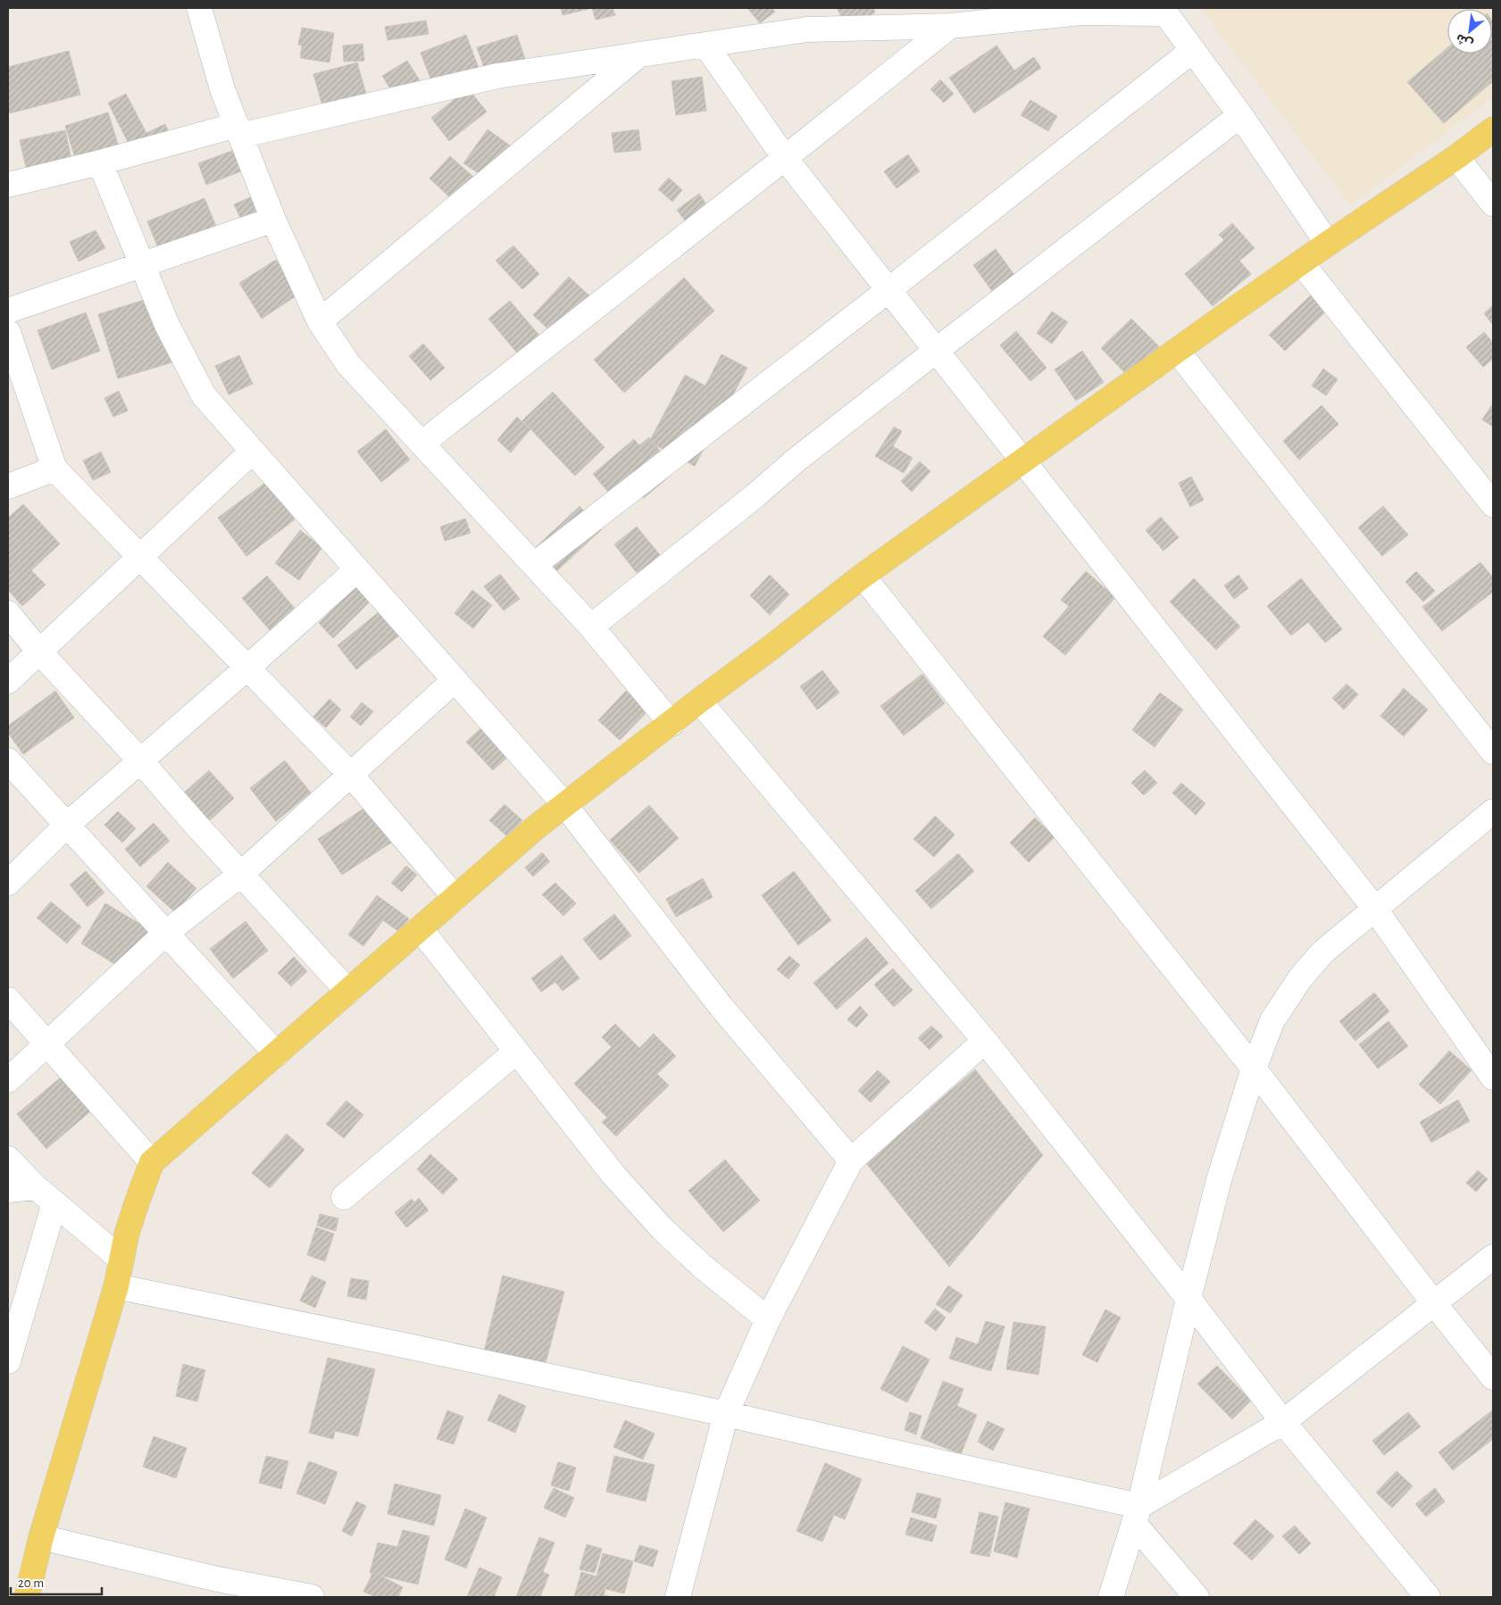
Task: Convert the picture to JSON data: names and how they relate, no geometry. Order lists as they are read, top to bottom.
{
  "scale_bar": "20 m",
  "north": "bottom left"
}
